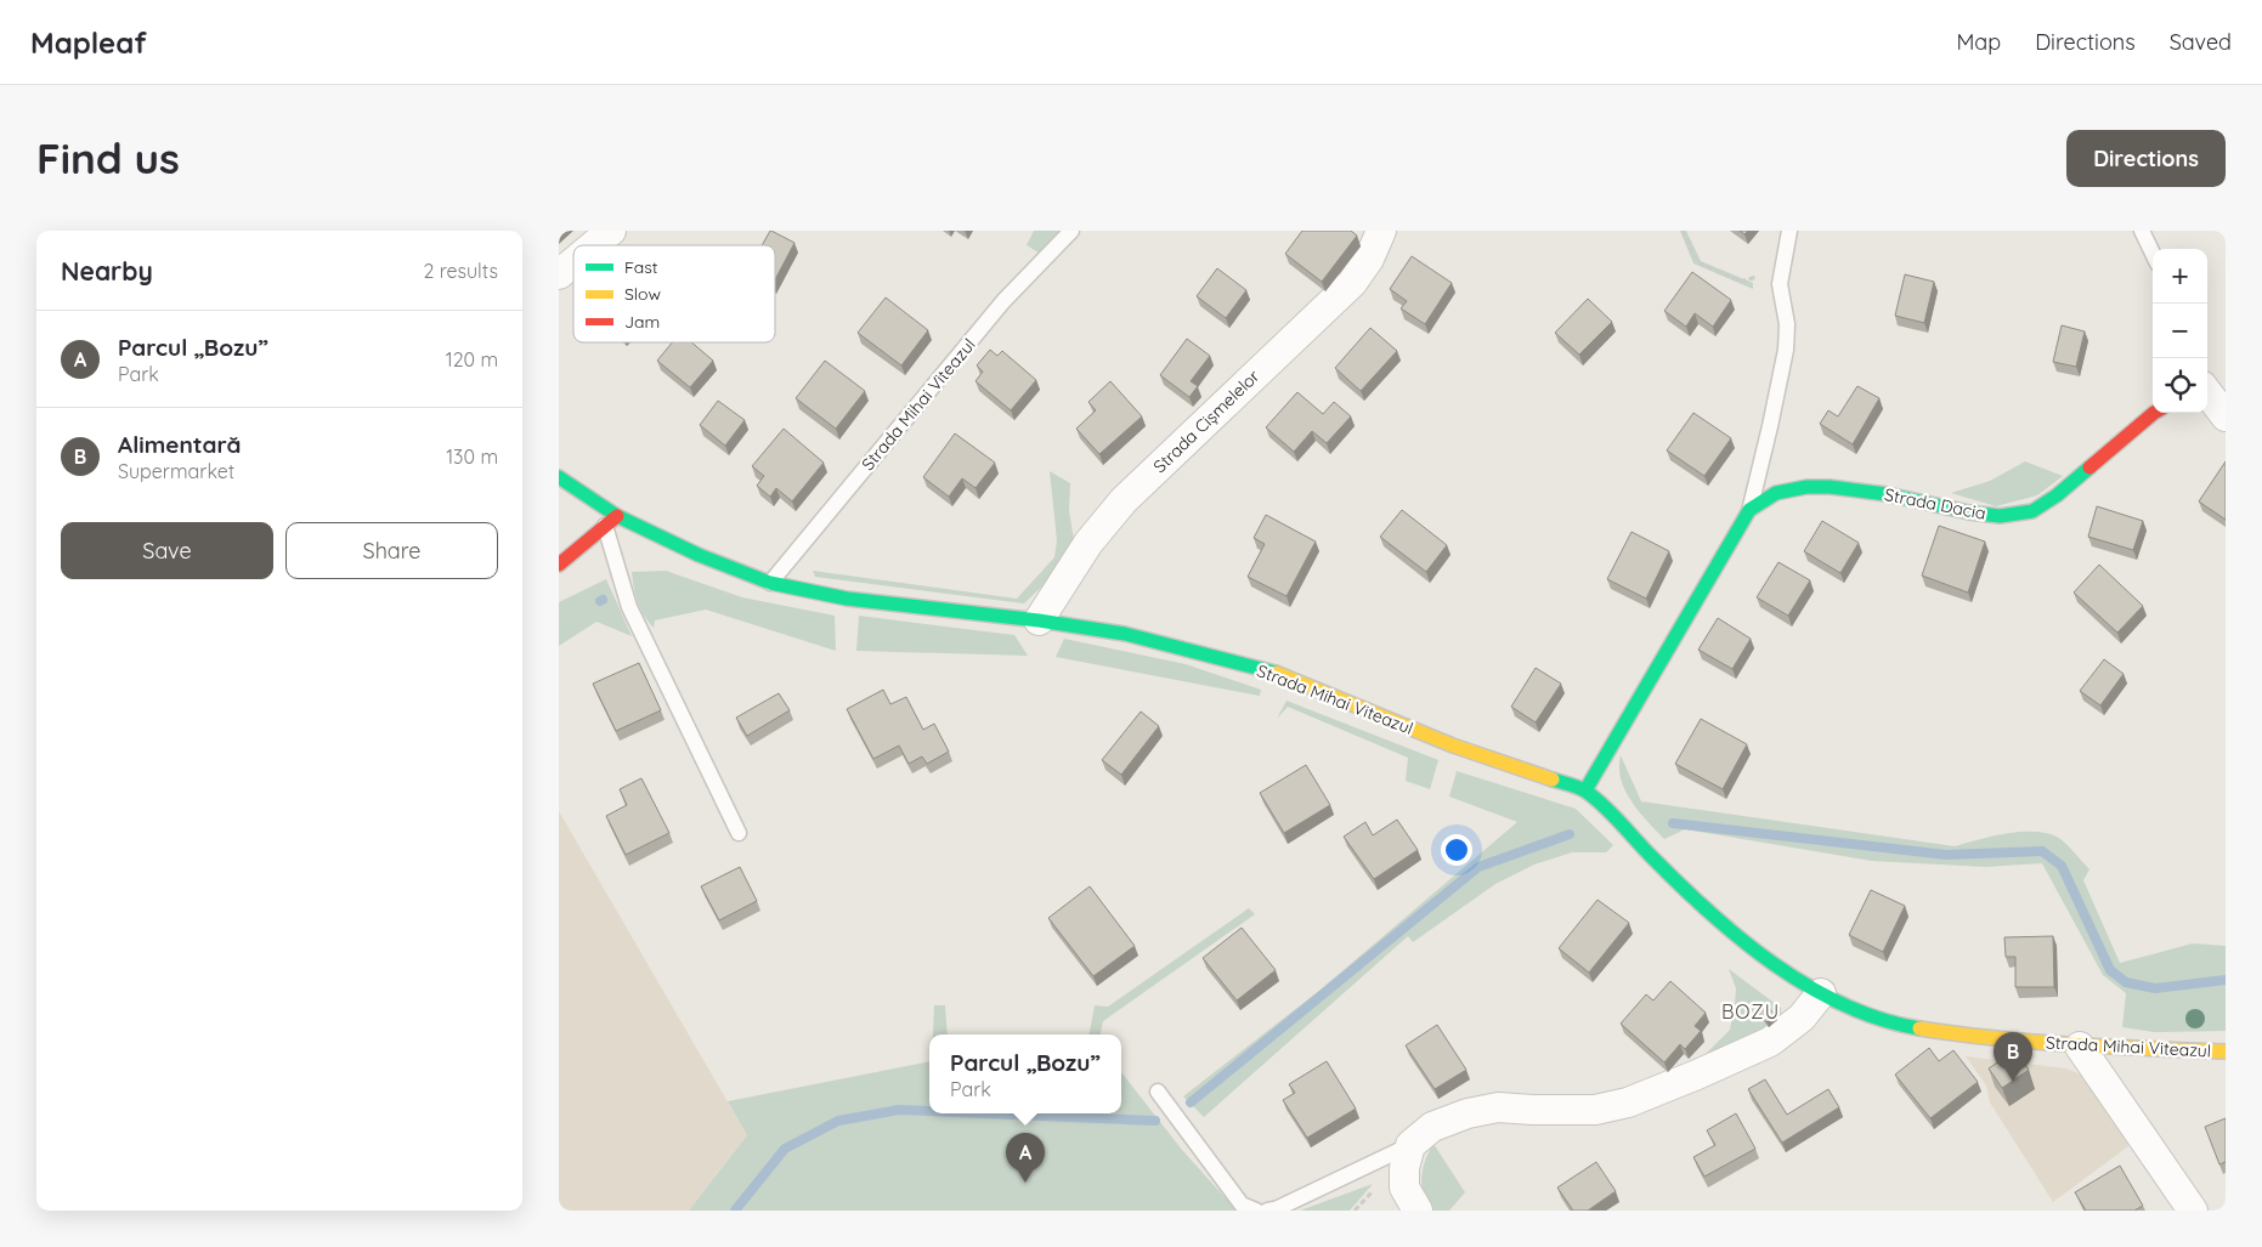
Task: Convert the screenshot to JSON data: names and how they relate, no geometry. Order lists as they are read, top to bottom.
{
  "streets": {
    "street": ["Strada Mihai Viteazul", "Strada Cișmelelor", "Strada Dacia"]
  },
  "crossings": [
    ["Strada Mihai Viteazul", "Strada Cișmelelor"],
    ["Strada Mihai Viteazul", "Strada Dacia"]
  ],
  "districts": ["BOZU"],
  "legend": ["Fast", "Slow", "Jam"],
  "page": {
    "header": "Mapleaf",
    "nav": ["Map", "Directions", "Saved"],
    "buttons": [
      "Directions",
      ["Save", "Share"]
    ],
    "title": "Find us",
    "heading": ["Nearby", "2 results"],
    "map_buttons": ["+", "−"],
    "list": [
      {
        "mark": "A",
        "name": "Parcul „Bozu”",
        "note": "Park",
        "value": "120 m"
      },
      {
        "mark": "B",
        "name": "Alimentară",
        "note": "Supermarket",
        "value": "130 m"
      }
    ],
    "pins": ["B", "A"],
    "popup": ["Parcul „Bozu”", "Park"]
  }
}
